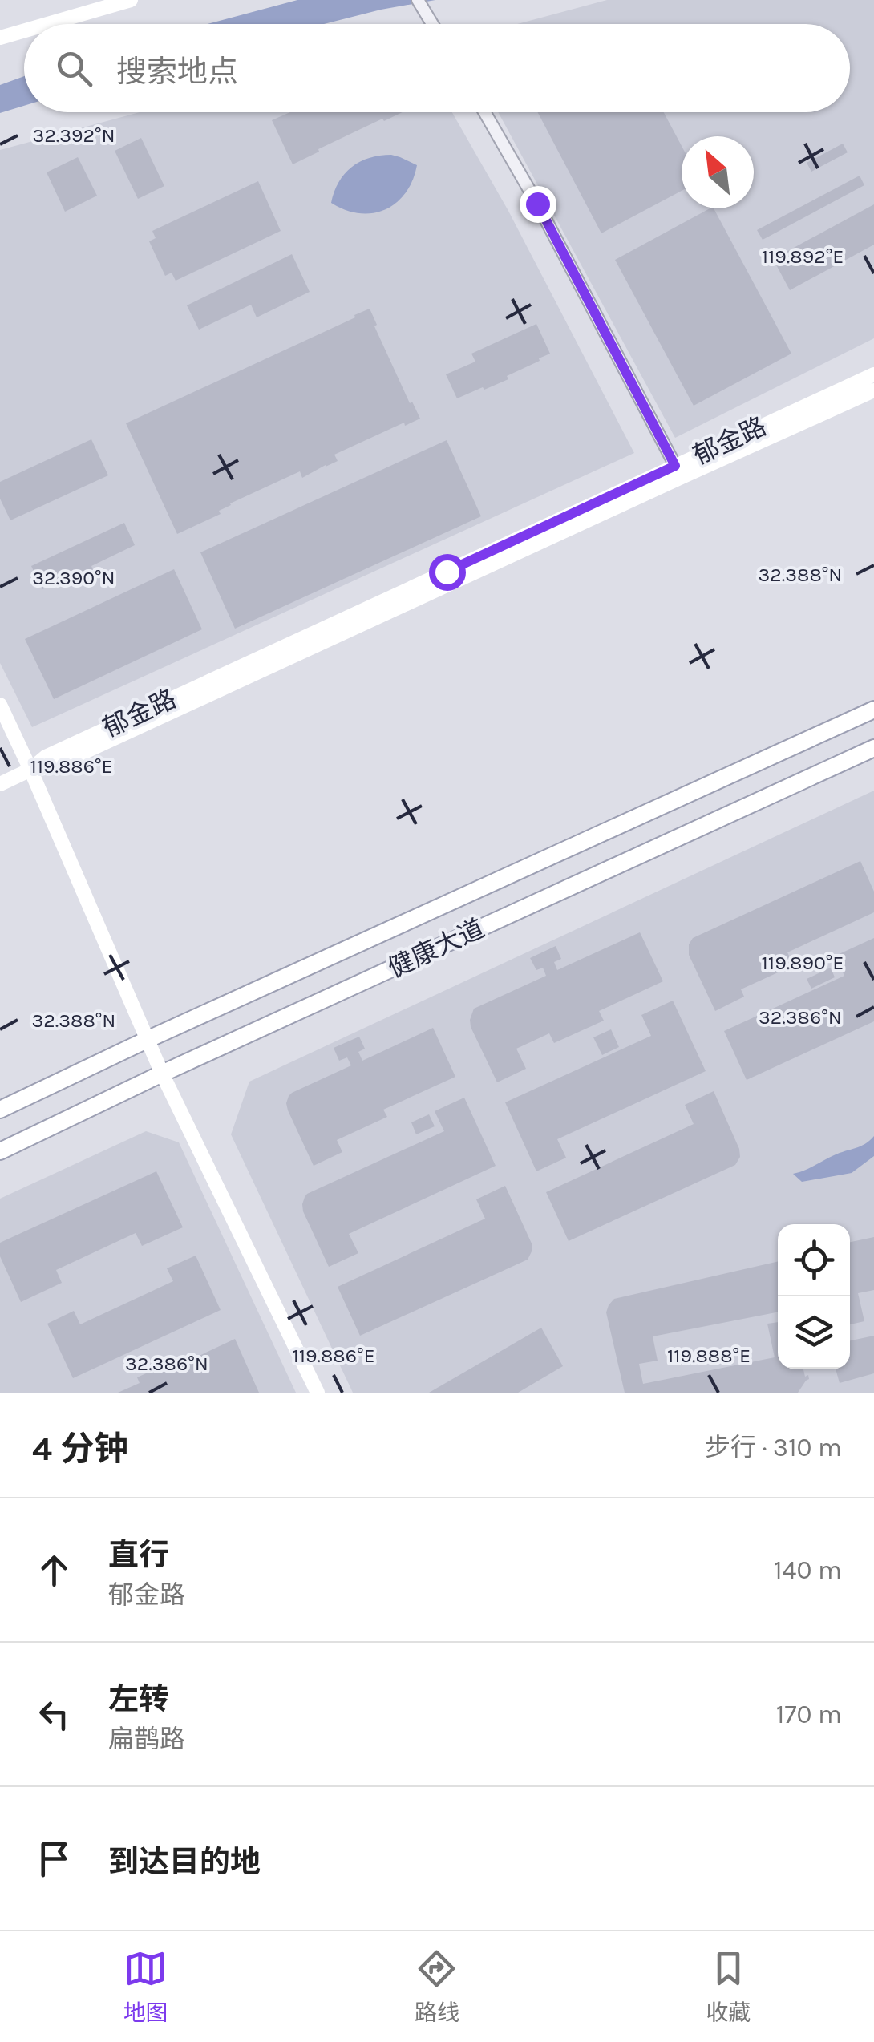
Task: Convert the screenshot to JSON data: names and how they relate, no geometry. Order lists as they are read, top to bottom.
{
  "streets": {
    "main road": ["健康大道"],
    "street": ["郁金路"]
  },
  "north": "top left",
  "page": {
    "search": "搜索地点",
    "heading": ["4 分钟", "步行 · 310 m"],
    "list": [
      ["直行", "郁金路", "140 m"],
      ["左转", "扁鹊路", "170 m"],
      "到达目的地"
    ],
    "nav": ["地图", "路线", "收藏"]
  },
  "coordinates": [
    "32.392°N",
    "119.892°E",
    "32.388°N",
    "32.390°N",
    "119.886°E",
    "119.890°E",
    "32.386°N",
    "119.888°E"
  ]
}
